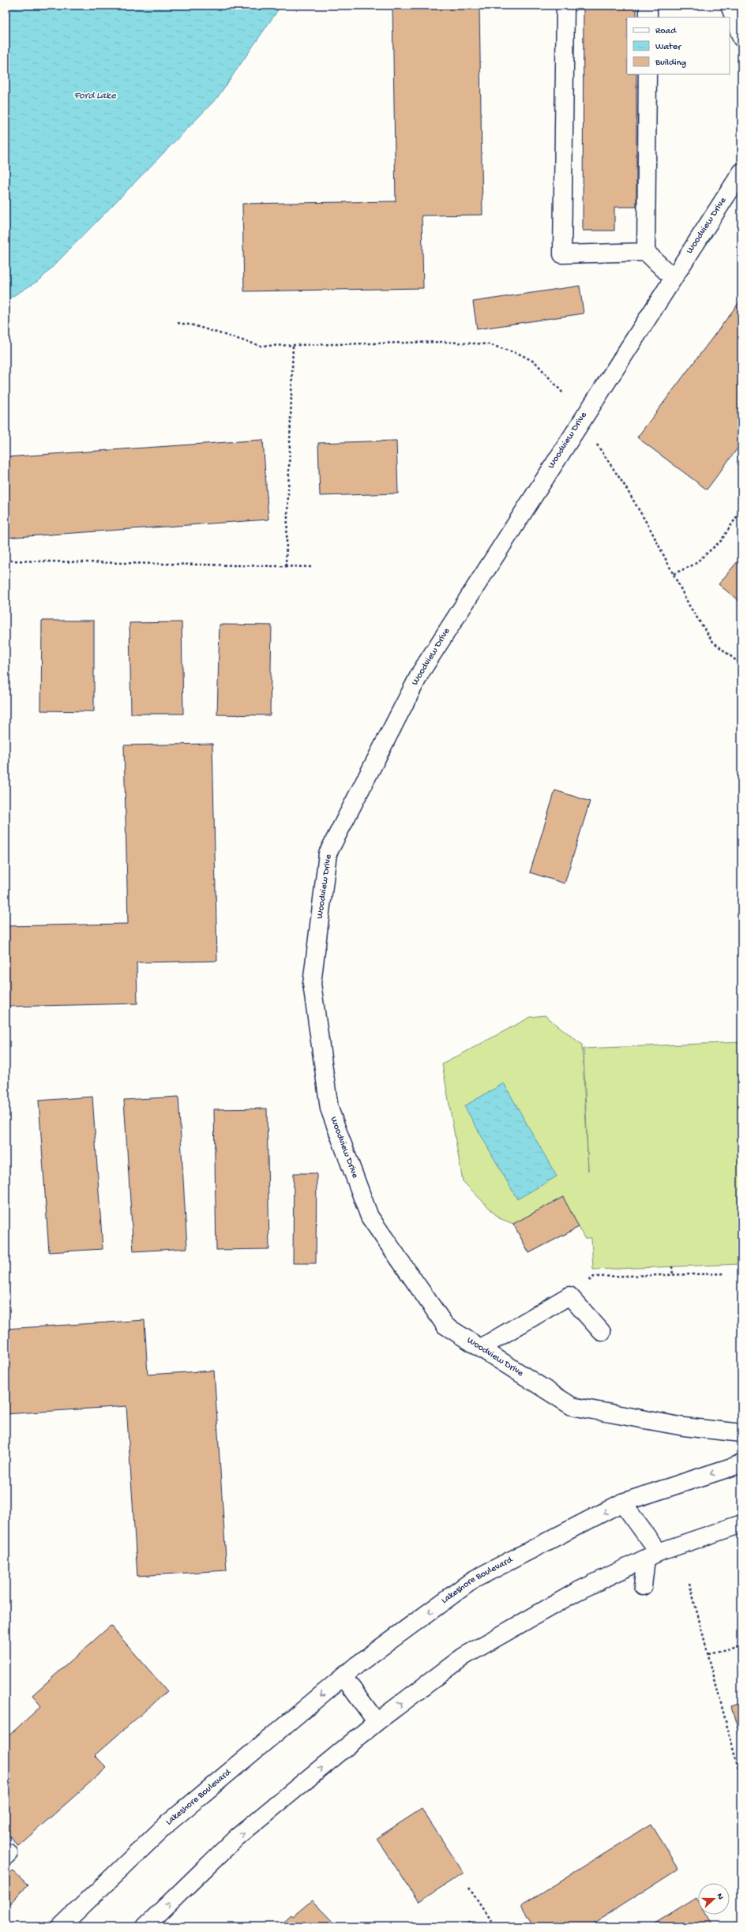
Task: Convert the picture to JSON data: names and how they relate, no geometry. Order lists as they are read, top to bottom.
{
  "streets": {
    "street": ["Woodview Drive", "Lakeshore Boulevard"]
  },
  "water": ["Ford Lake"],
  "legend": ["Road", "Water", "Building"],
  "north": "right"
}
